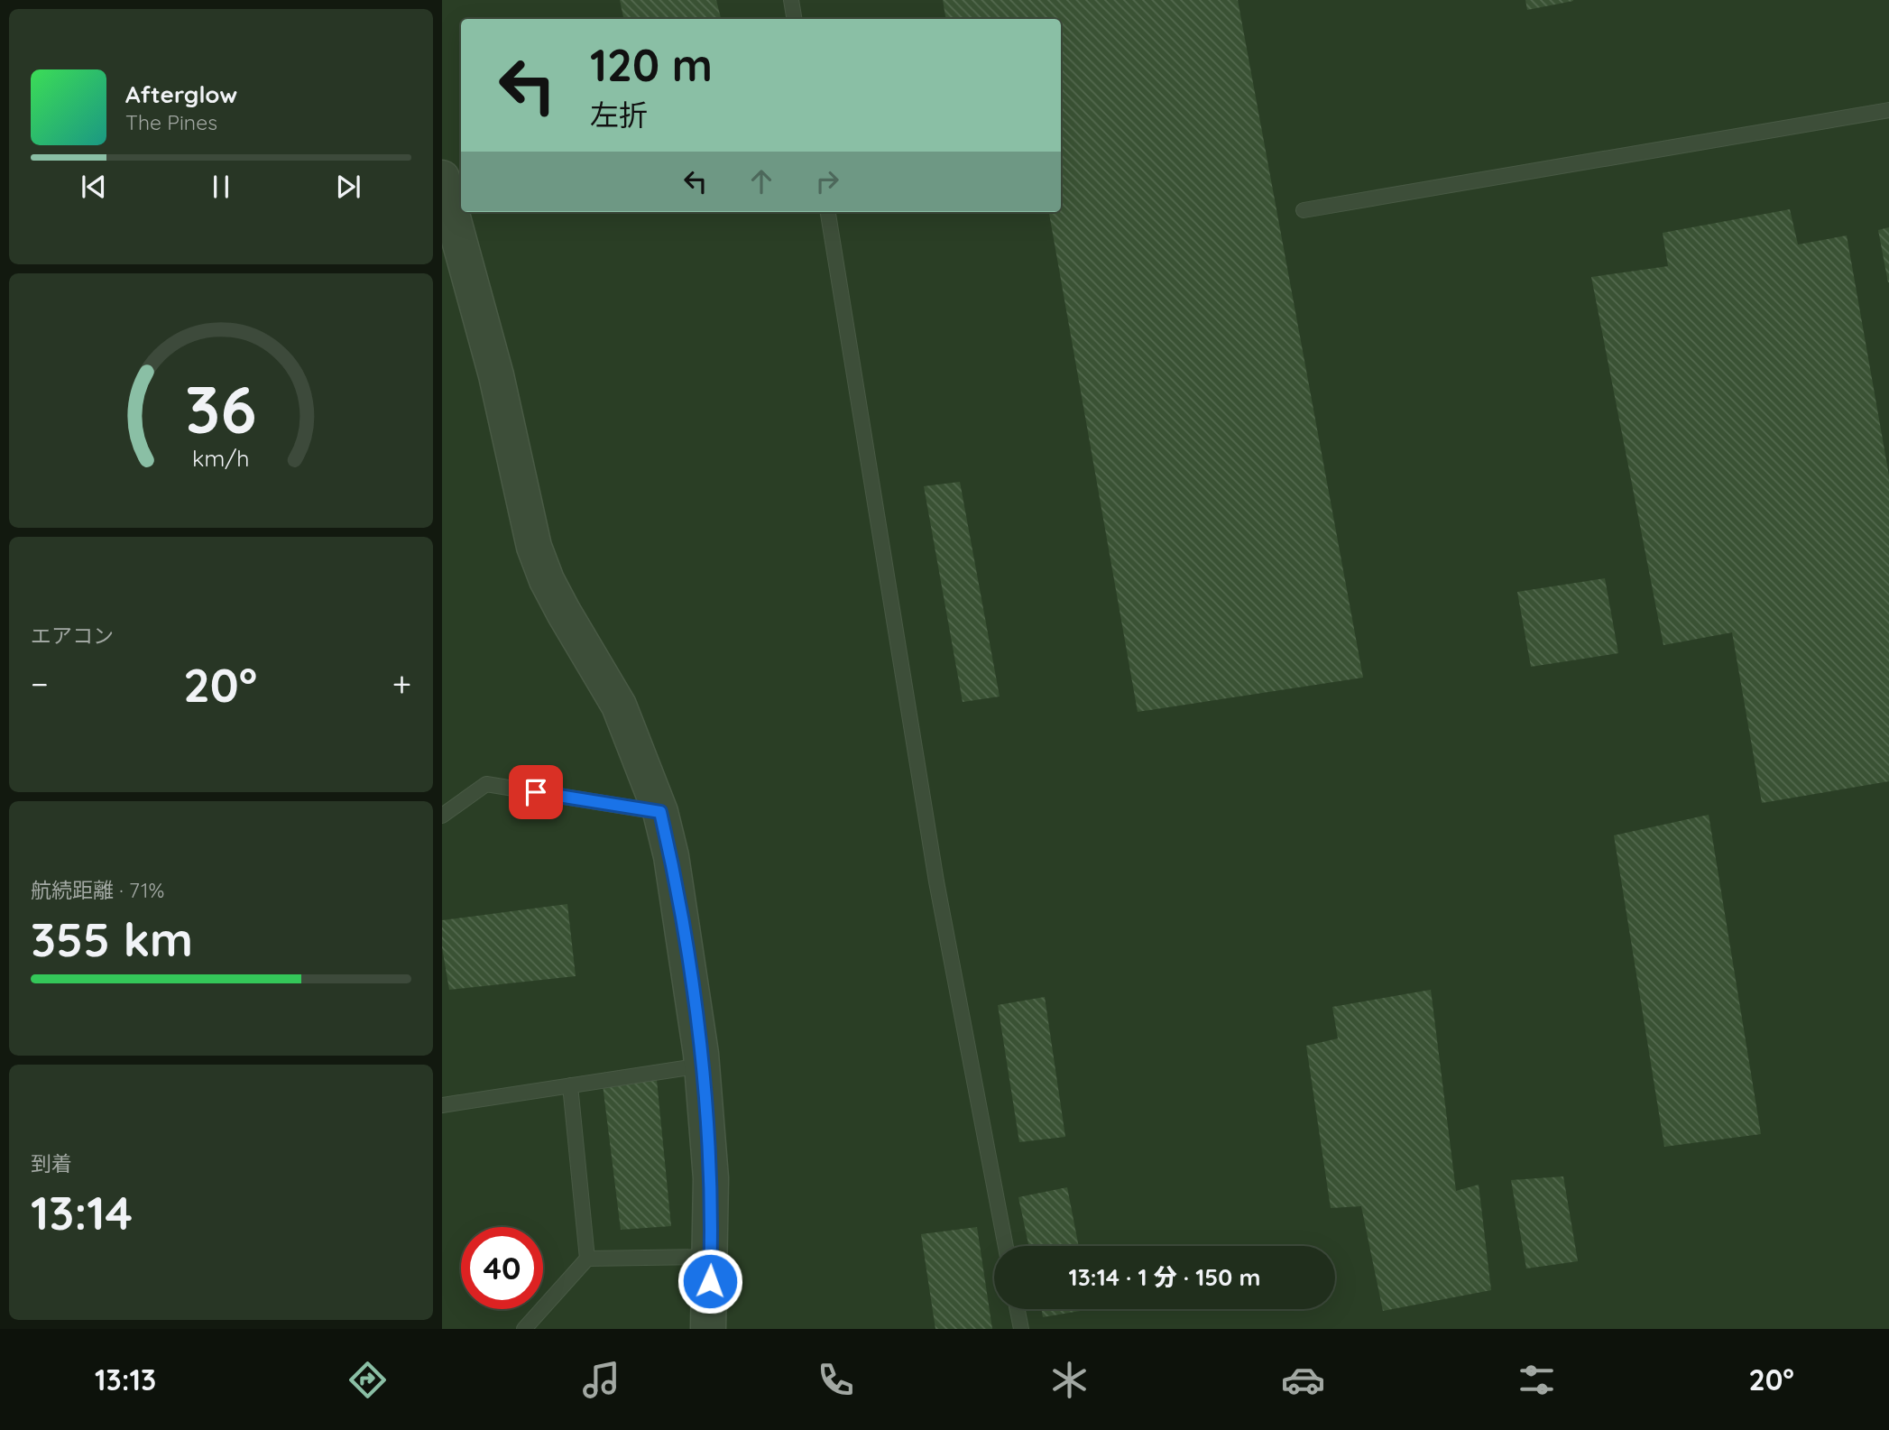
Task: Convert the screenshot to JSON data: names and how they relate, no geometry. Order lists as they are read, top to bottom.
{
  "page": {
    "turn": ["120 m", "左折"],
    "song": ["Afterglow", "The Pines"],
    "tile": [
      "エアコン",
      ["航続距離 · 71%", "355 km"],
      ["到着", "13:14"]
    ],
    "heat": ["−", "20°", "+"],
    "limit": "40",
    "trip": "13:14 · 1 分 · 150 m",
    "tabs": ["13:13", "20°"],
    "gauge": ["36", "km/h"]
  }
}
